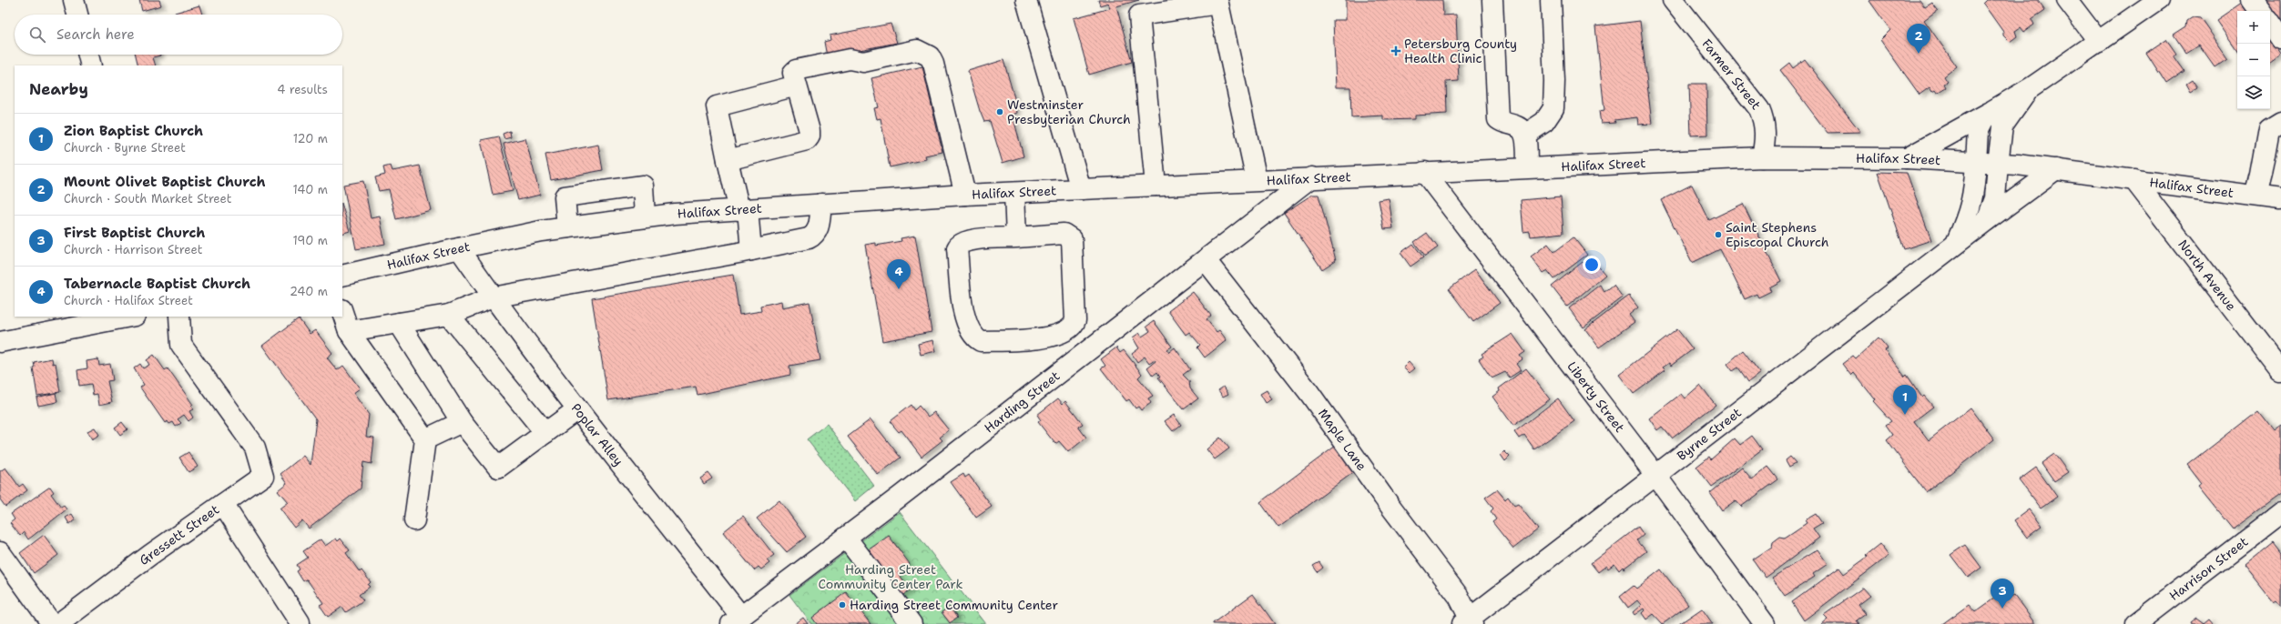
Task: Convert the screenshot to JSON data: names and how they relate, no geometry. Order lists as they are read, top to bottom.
{
  "streets": {
    "street": [
      "Farmer Street",
      "Halifax Street",
      "North Avenue",
      "Liberty Street",
      "Harding Street",
      "Byrne Street",
      "Poplar Alley",
      "Maple Lane",
      "Gressett Street",
      "Harrison Street"
    ]
  },
  "crossings": [
    ["Farmer Street", "Halifax Street"],
    ["Halifax Street", "North Avenue"],
    ["Halifax Street", "Liberty Street"],
    ["Halifax Street", "Harding Street"],
    ["Halifax Street", "Byrne Street"],
    ["Halifax Street", "Poplar Alley"],
    ["Liberty Street", "Byrne Street"],
    ["Harding Street", "Poplar Alley"],
    ["Harding Street", "Maple Lane"],
    ["Byrne Street", "Maple Lane"]
  ],
  "parks": ["Harding Street Community Center Park"],
  "places": {
    "health": ["Petersburg County Health Clinic"],
    "other": ["Westminster Presbyterian Church", "Saint Stephens Episcopal Church", "Harding Street Community Center"]
  },
  "page": {
    "map_buttons": ["+", "−"],
    "search": "Search here",
    "pins": [
      "2",
      "4",
      "1",
      "3"
    ],
    "heading": ["Nearby", "4 results"],
    "list": [
      {
        "mark": "1",
        "name": "Zion Baptist Church",
        "note": "Church · Byrne Street",
        "value": "120 m"
      },
      {
        "mark": "2",
        "name": "Mount Olivet Baptist Church",
        "note": "Church · South Market Street",
        "value": "140 m"
      },
      {
        "mark": "3",
        "name": "First Baptist Church",
        "note": "Church · Harrison Street",
        "value": "190 m"
      },
      {
        "mark": "4",
        "name": "Tabernacle Baptist Church",
        "note": "Church · Halifax Street",
        "value": "240 m"
      }
    ]
  }
}
